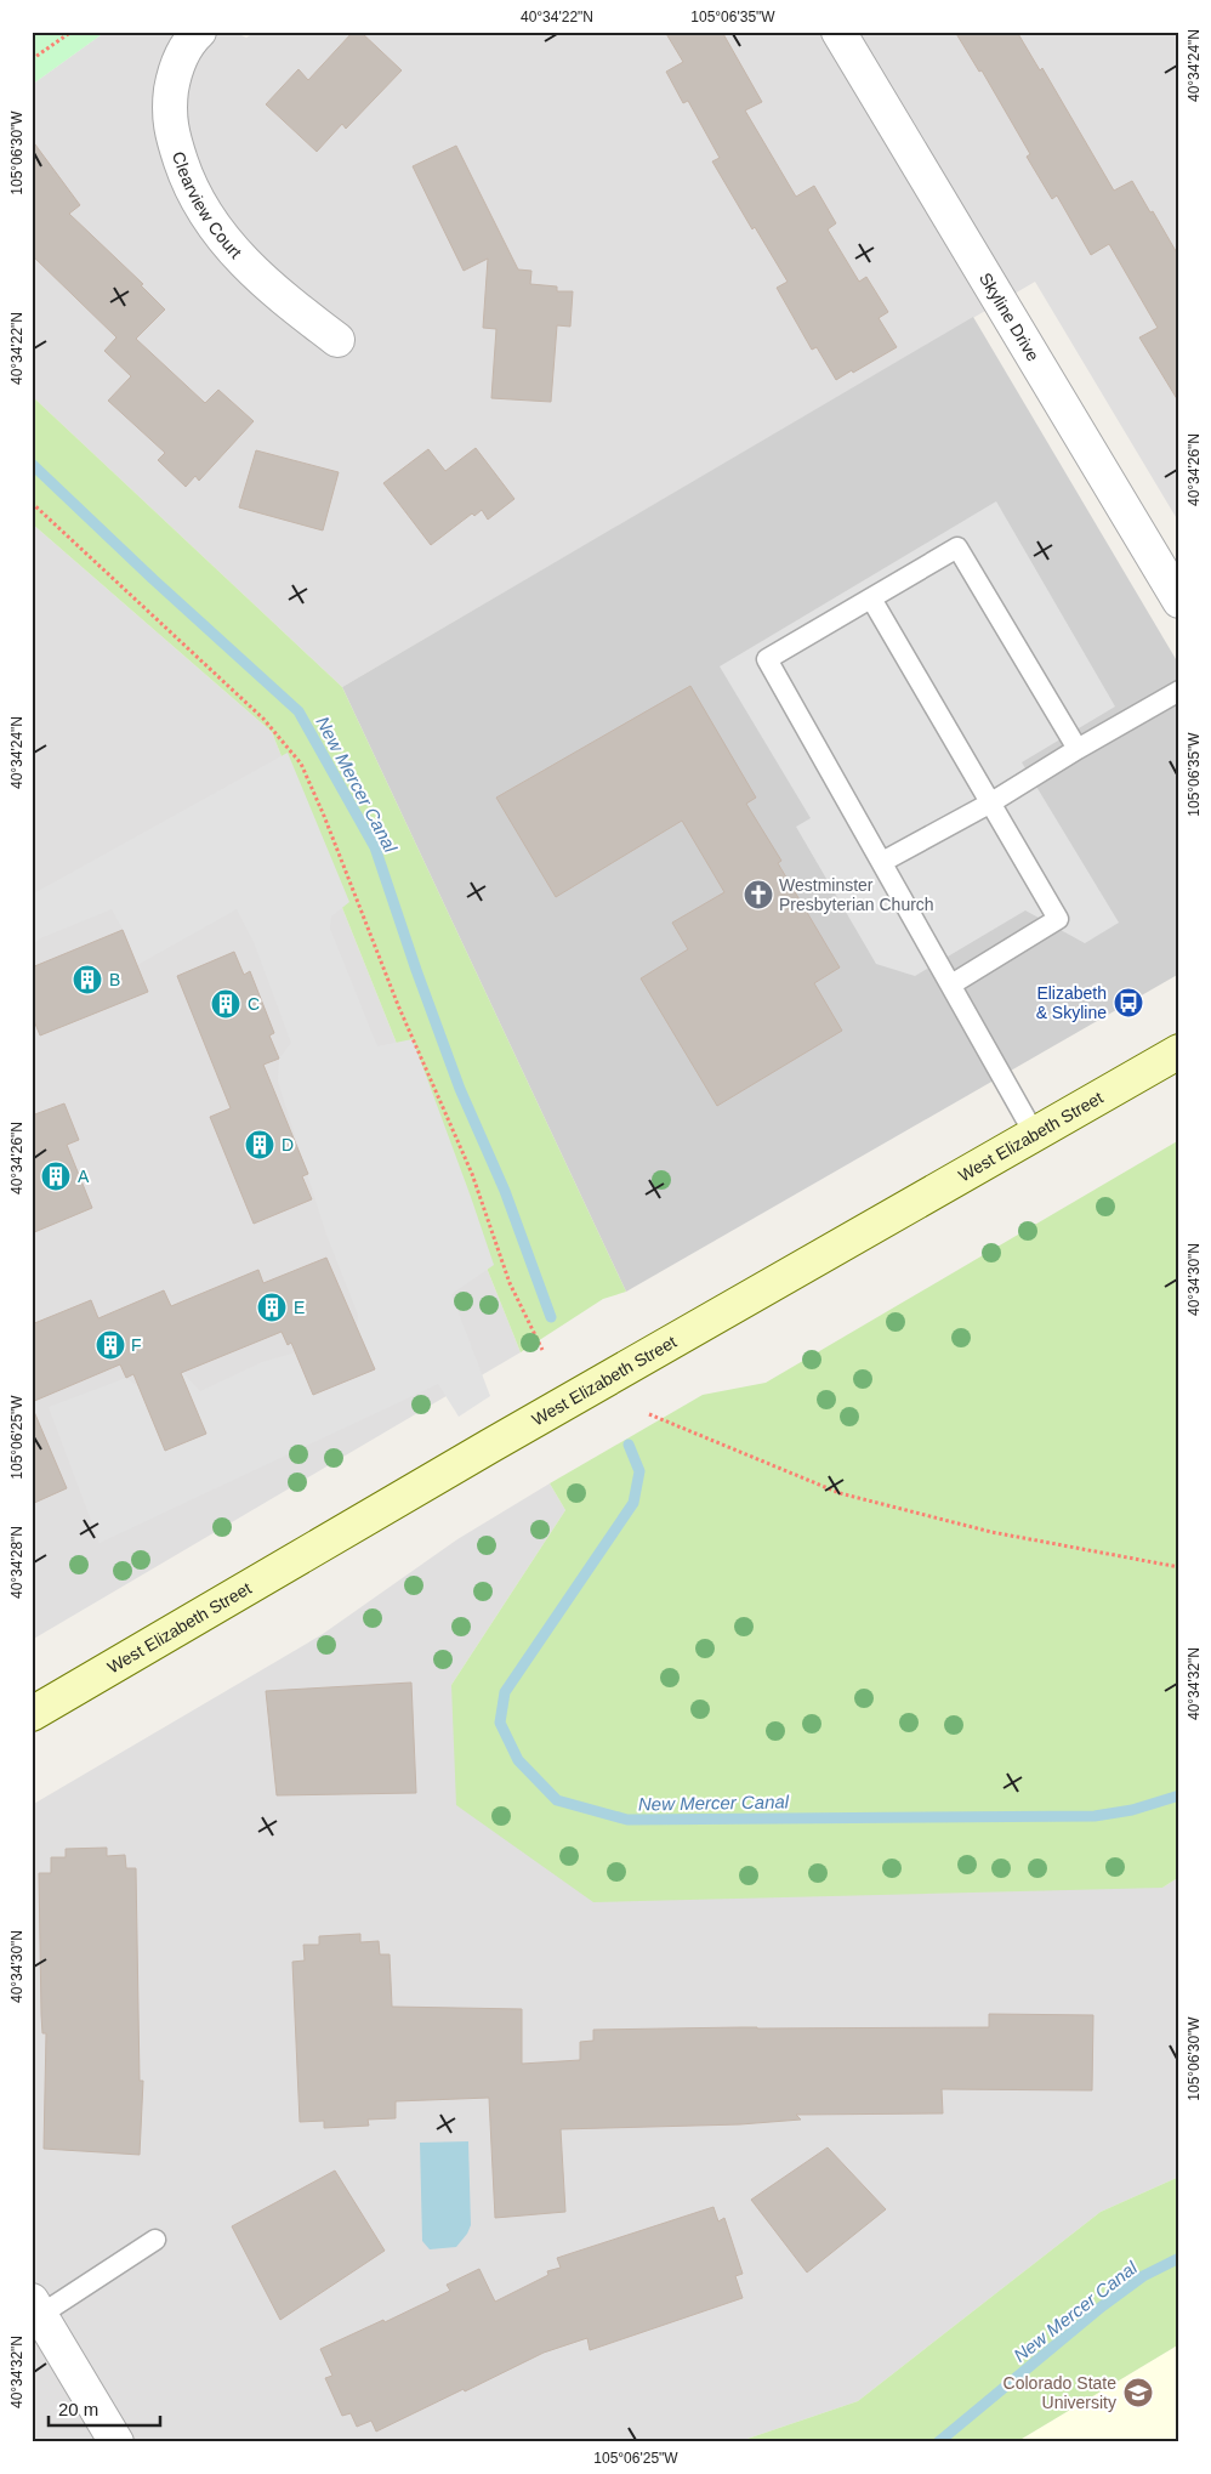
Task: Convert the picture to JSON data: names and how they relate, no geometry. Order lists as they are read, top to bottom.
{
  "streets": {
    "main road": ["West Elizabeth Street"],
    "street": ["Clearview Court", "Skyline Drive"]
  },
  "water": ["New Mercer Canal"],
  "places": {
    "church": ["Westminster Presbyterian Church"],
    "building": [
      "B",
      "C",
      "D",
      "A",
      "E",
      "F"
    ],
    "bus stop": ["Elizabeth & Skyline"],
    "school or university": ["Colorado State University"]
  },
  "scale_bar": "20 m",
  "coordinates": [
    "40°34'22\"N",
    "105°06'35\"W",
    "40°34'24\"N",
    "105°06'30\"W",
    "40°34'26\"N",
    "40°34'30\"N",
    "105°06'25\"W",
    "40°34'28\"N",
    "40°34'32\"N"
  ]
}
